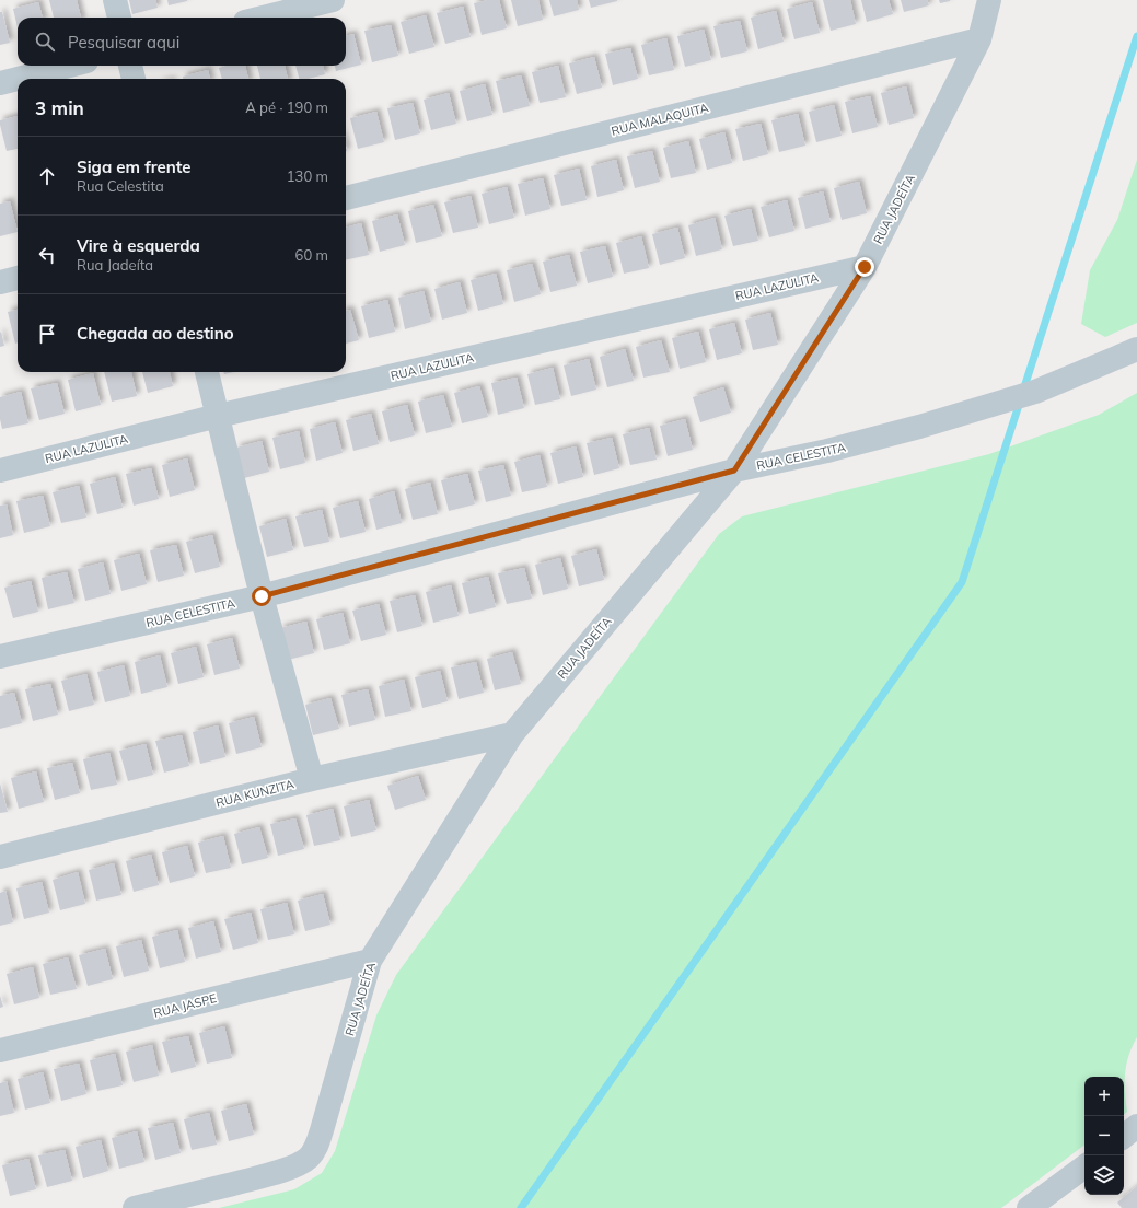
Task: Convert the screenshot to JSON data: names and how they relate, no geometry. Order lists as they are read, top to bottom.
{
  "streets": {
    "street": [
      "RUA MALAQUITA",
      "RUA JADEÍTA",
      "RUA LAZULITA",
      "RUA CELESTITA",
      "RUA KUNZITA",
      "RUA JASPE"
    ]
  },
  "crossings": [
    ["RUA MALAQUITA", "RUA JADEÍTA"],
    ["RUA JADEÍTA", "RUA LAZULITA"],
    ["RUA JADEÍTA", "RUA CELESTITA"],
    ["RUA JADEÍTA", "RUA KUNZITA"],
    ["RUA JADEÍTA", "RUA JASPE"]
  ],
  "page": {
    "search": "Pesquisar aqui",
    "heading": ["3 min", "A pé · 190 m"],
    "list": [
      ["Siga em frente", "Rua Celestita", "130 m"],
      ["Vire à esquerda", "Rua Jadeíta", "60 m"],
      "Chegada ao destino"
    ],
    "map_buttons": ["+", "−"]
  }
}
